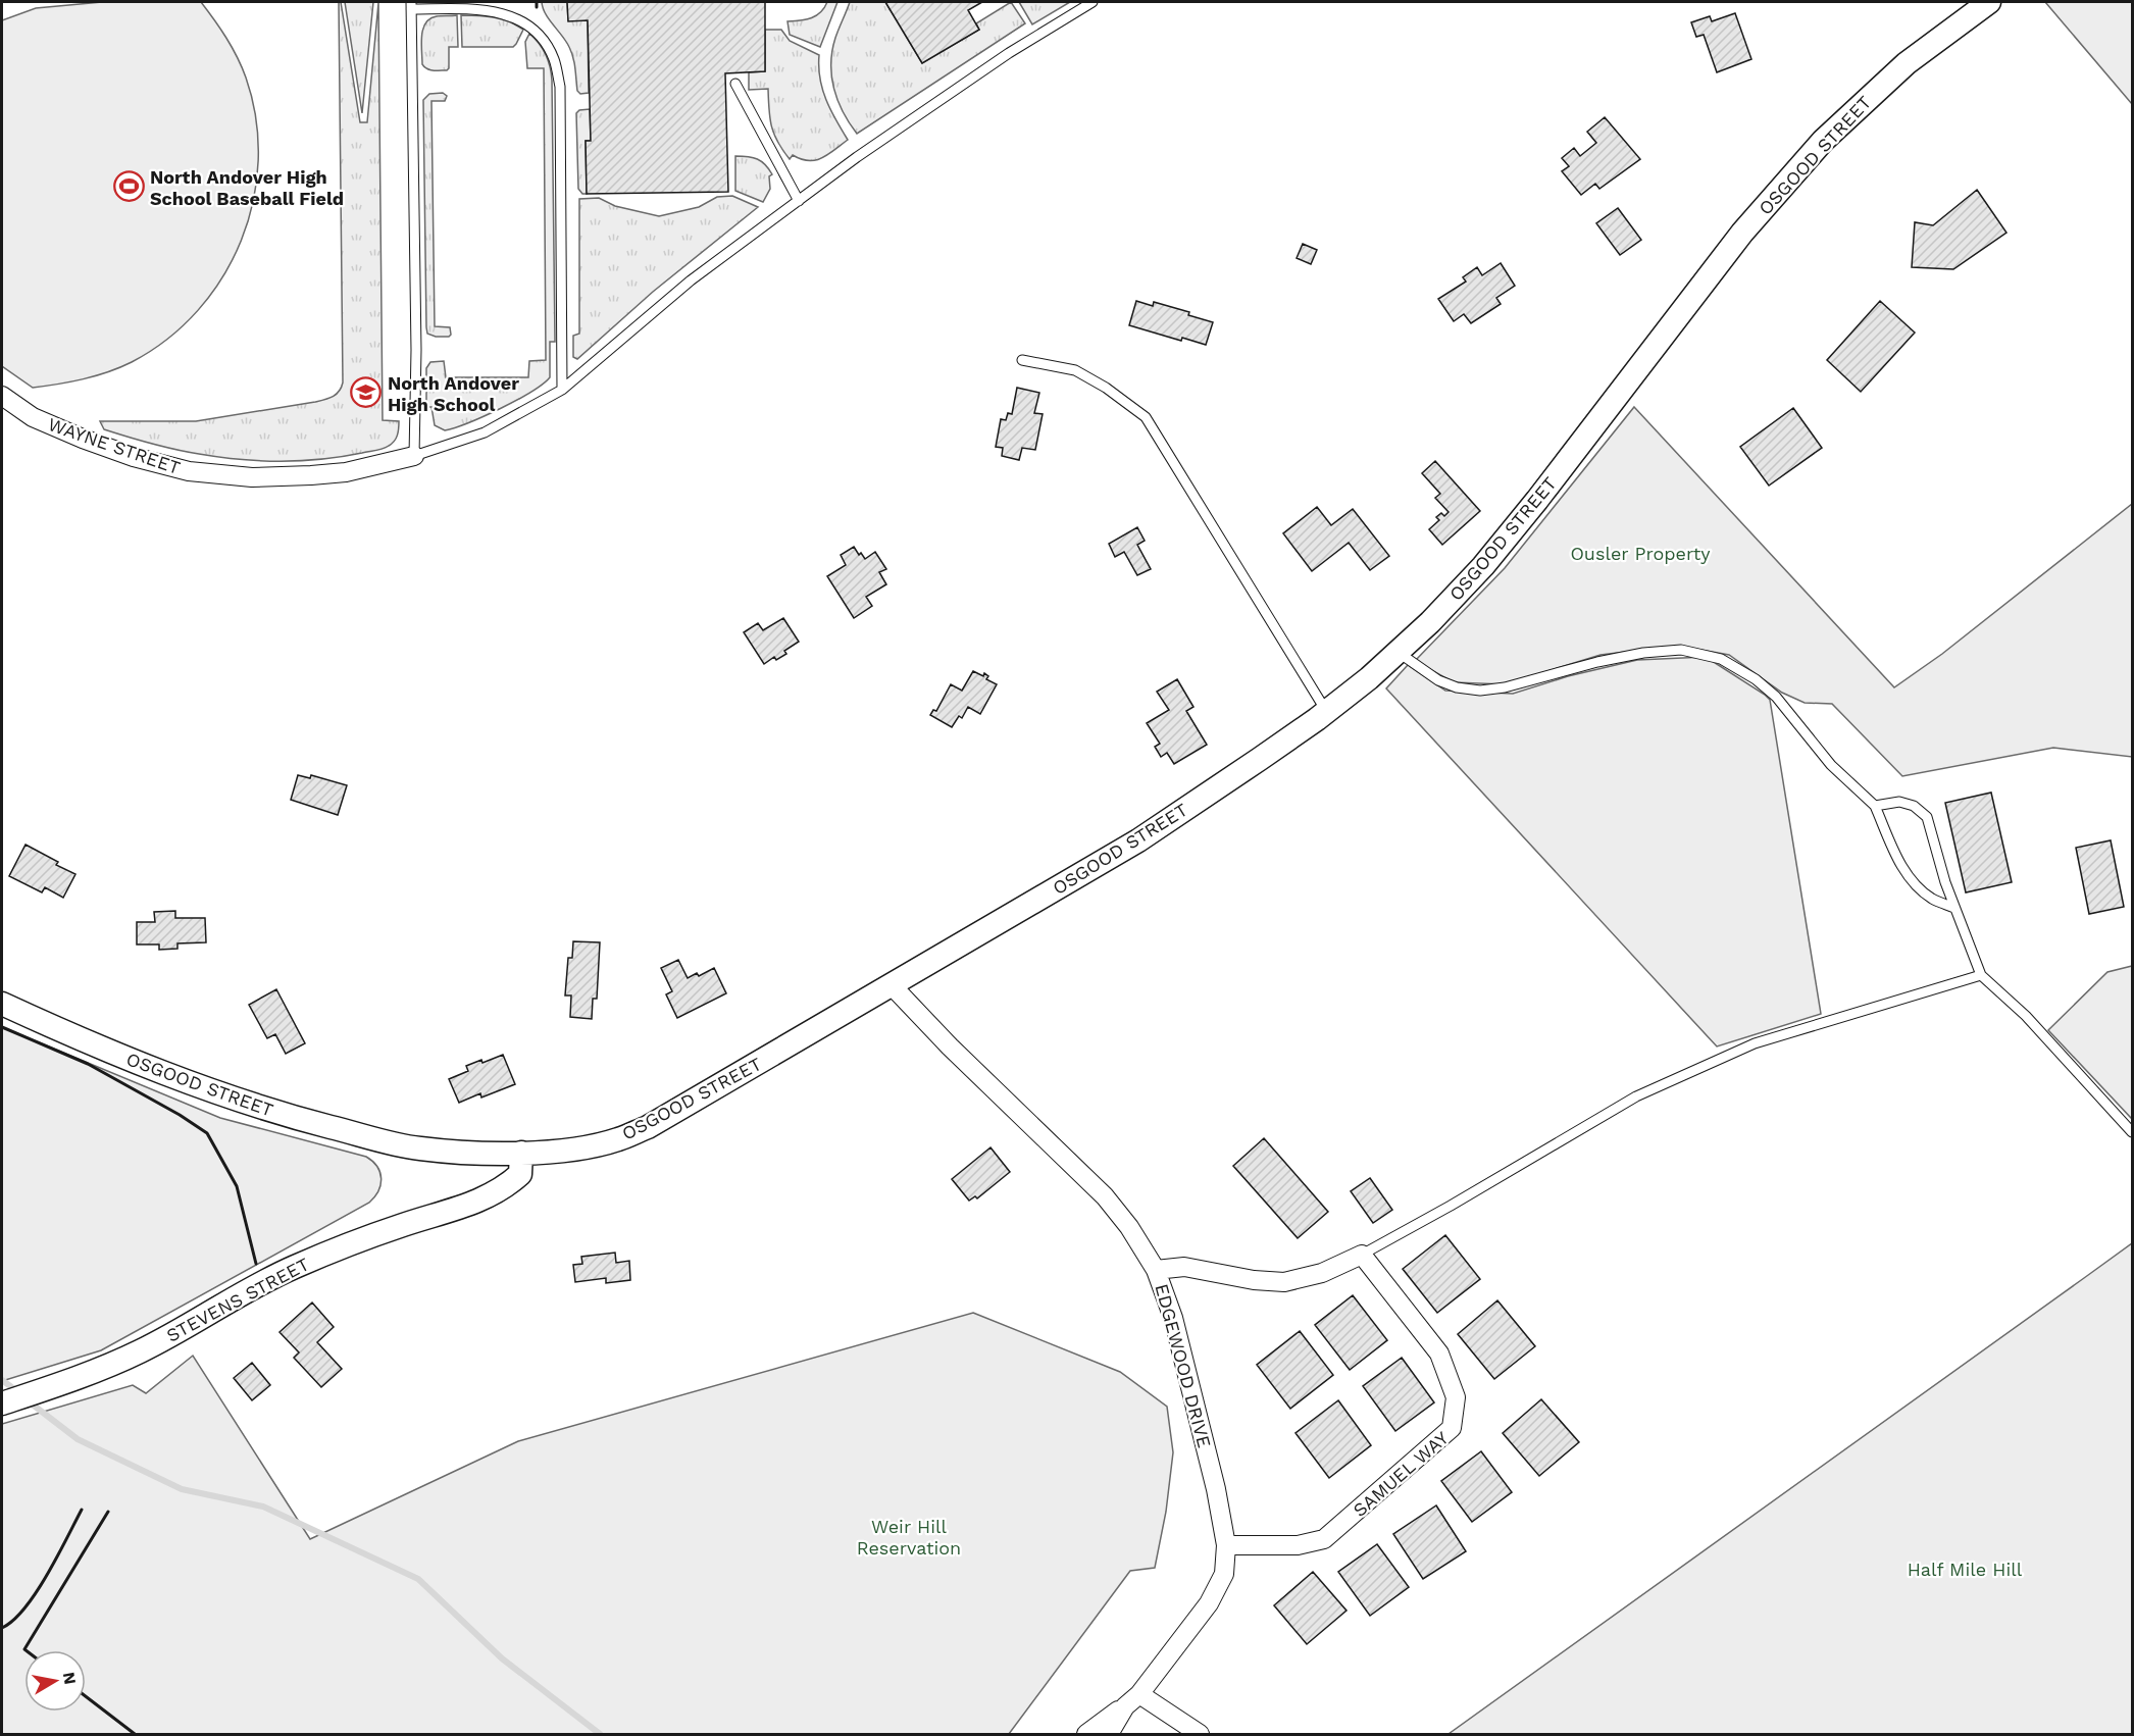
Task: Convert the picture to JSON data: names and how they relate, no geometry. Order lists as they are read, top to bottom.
{
  "streets": {
    "street": [
      "OSGOOD STREET",
      "WAYNE STREET",
      "STEVENS STREET",
      "EDGEWOOD DRIVE",
      "SAMUEL WAY"
    ]
  },
  "crossings": [
    ["OSGOOD STREET", "STEVENS STREET"],
    ["OSGOOD STREET", "EDGEWOOD DRIVE"],
    ["EDGEWOOD DRIVE", "SAMUEL WAY"]
  ],
  "parks": ["Ousler Property", "Weir Hill Reservation", "Half Mile Hill"],
  "places": {
    "sports": ["North Andover High School Baseball Field"],
    "school or university": ["North Andover High School"]
  },
  "north": "right"
}
